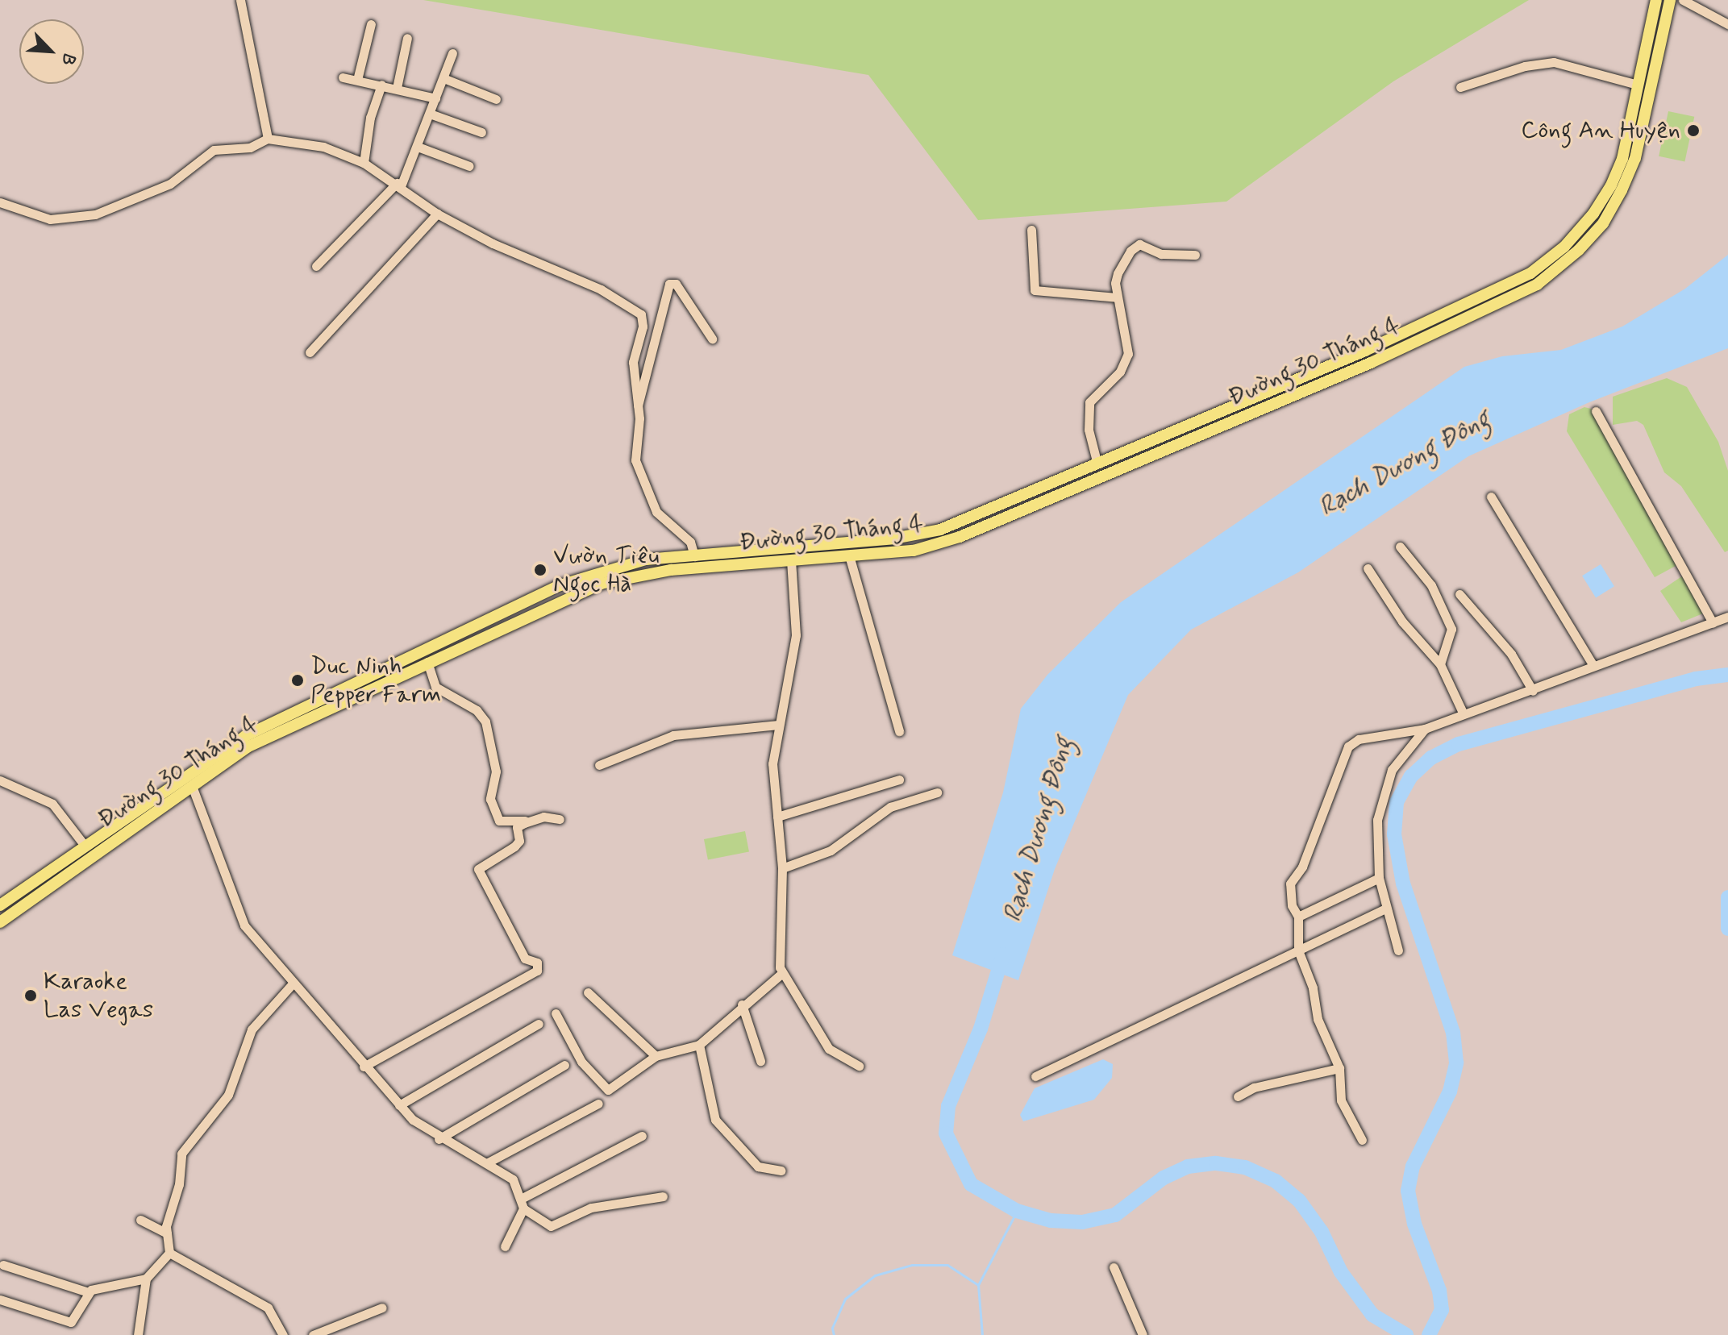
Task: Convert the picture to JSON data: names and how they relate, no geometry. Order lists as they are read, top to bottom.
{
  "streets": {
    "main road": ["Đường 30 Tháng 4"]
  },
  "water": ["Rạch Dương Đông"],
  "places": [
    "Công An Huyện",
    "Vườn Tiêu Ngọc Hà",
    "Duc Ninh Pepper Farm",
    "Karaoke Las Vegas"
  ],
  "north": "bottom right"
}
